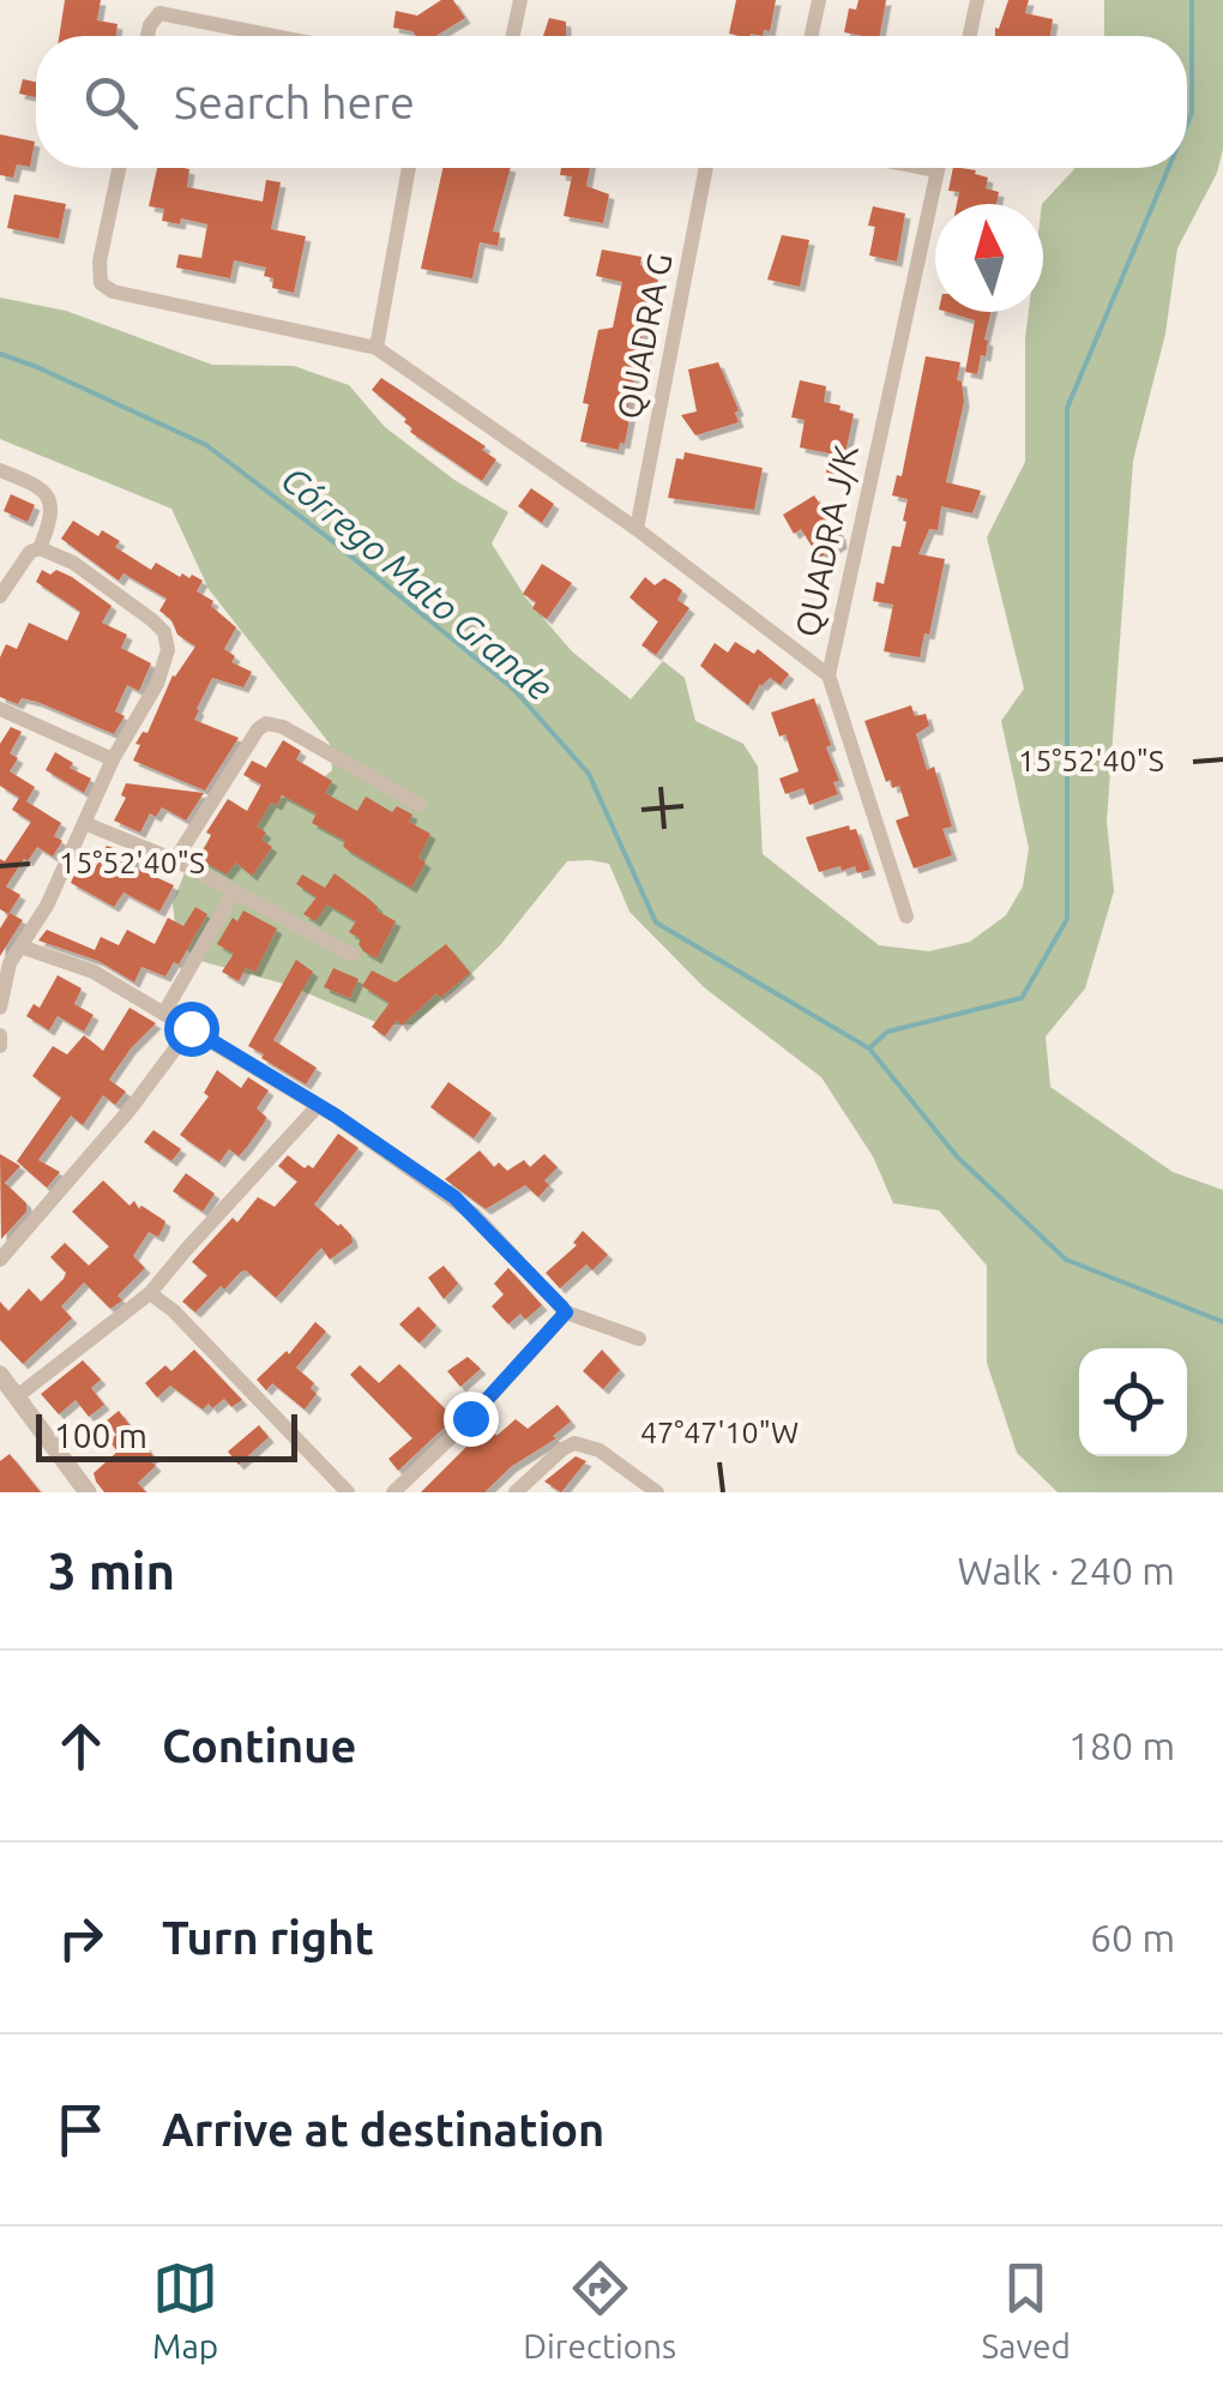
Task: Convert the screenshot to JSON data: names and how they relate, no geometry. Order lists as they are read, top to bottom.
{
  "streets": {
    "street": ["QUADRA G", "QUADRA J/K"]
  },
  "water": ["Córrego Mato Grande"],
  "scale_bar": "100 m",
  "north": "top",
  "page": {
    "search": "Search here",
    "scale": "100 m",
    "heading": ["3 min", "Walk · 240 m"],
    "list": [
      ["Continue", "180 m"],
      ["Turn right", "60 m"],
      "Arrive at destination"
    ],
    "nav": ["Map", "Directions", "Saved"]
  },
  "coordinates": ["15°52'40\"S", "47°47'10\"W"]
}
